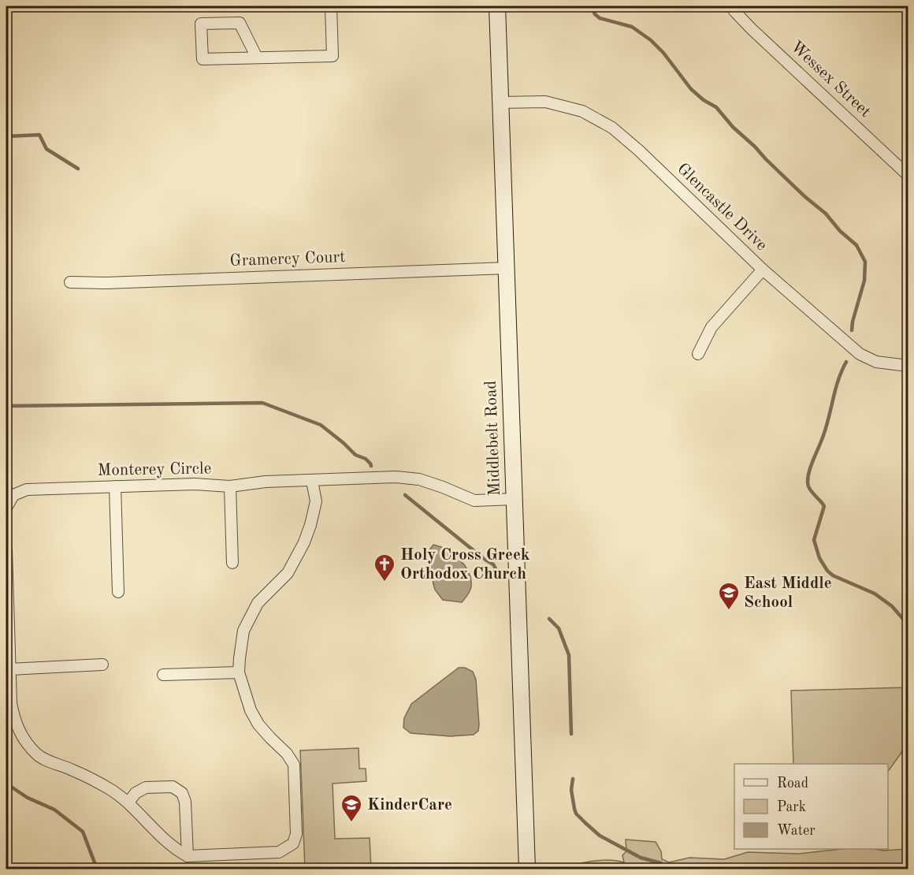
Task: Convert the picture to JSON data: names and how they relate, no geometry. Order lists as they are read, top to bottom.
{
  "streets": {
    "street": [
      "Wessex Street",
      "Glencastle Drive",
      "Gramercy Court",
      "Middlebelt Road",
      "Monterey Circle"
    ]
  },
  "crossings": [
    ["Glencastle Drive", "Middlebelt Road"],
    ["Gramercy Court", "Middlebelt Road"],
    ["Middlebelt Road", "Monterey Circle"]
  ],
  "places": {
    "church": ["Holy Cross Greek Orthodox Church"],
    "school or university": ["East Middle School", "KinderCare"]
  },
  "legend": ["Road", "Park", "Water"]
}
